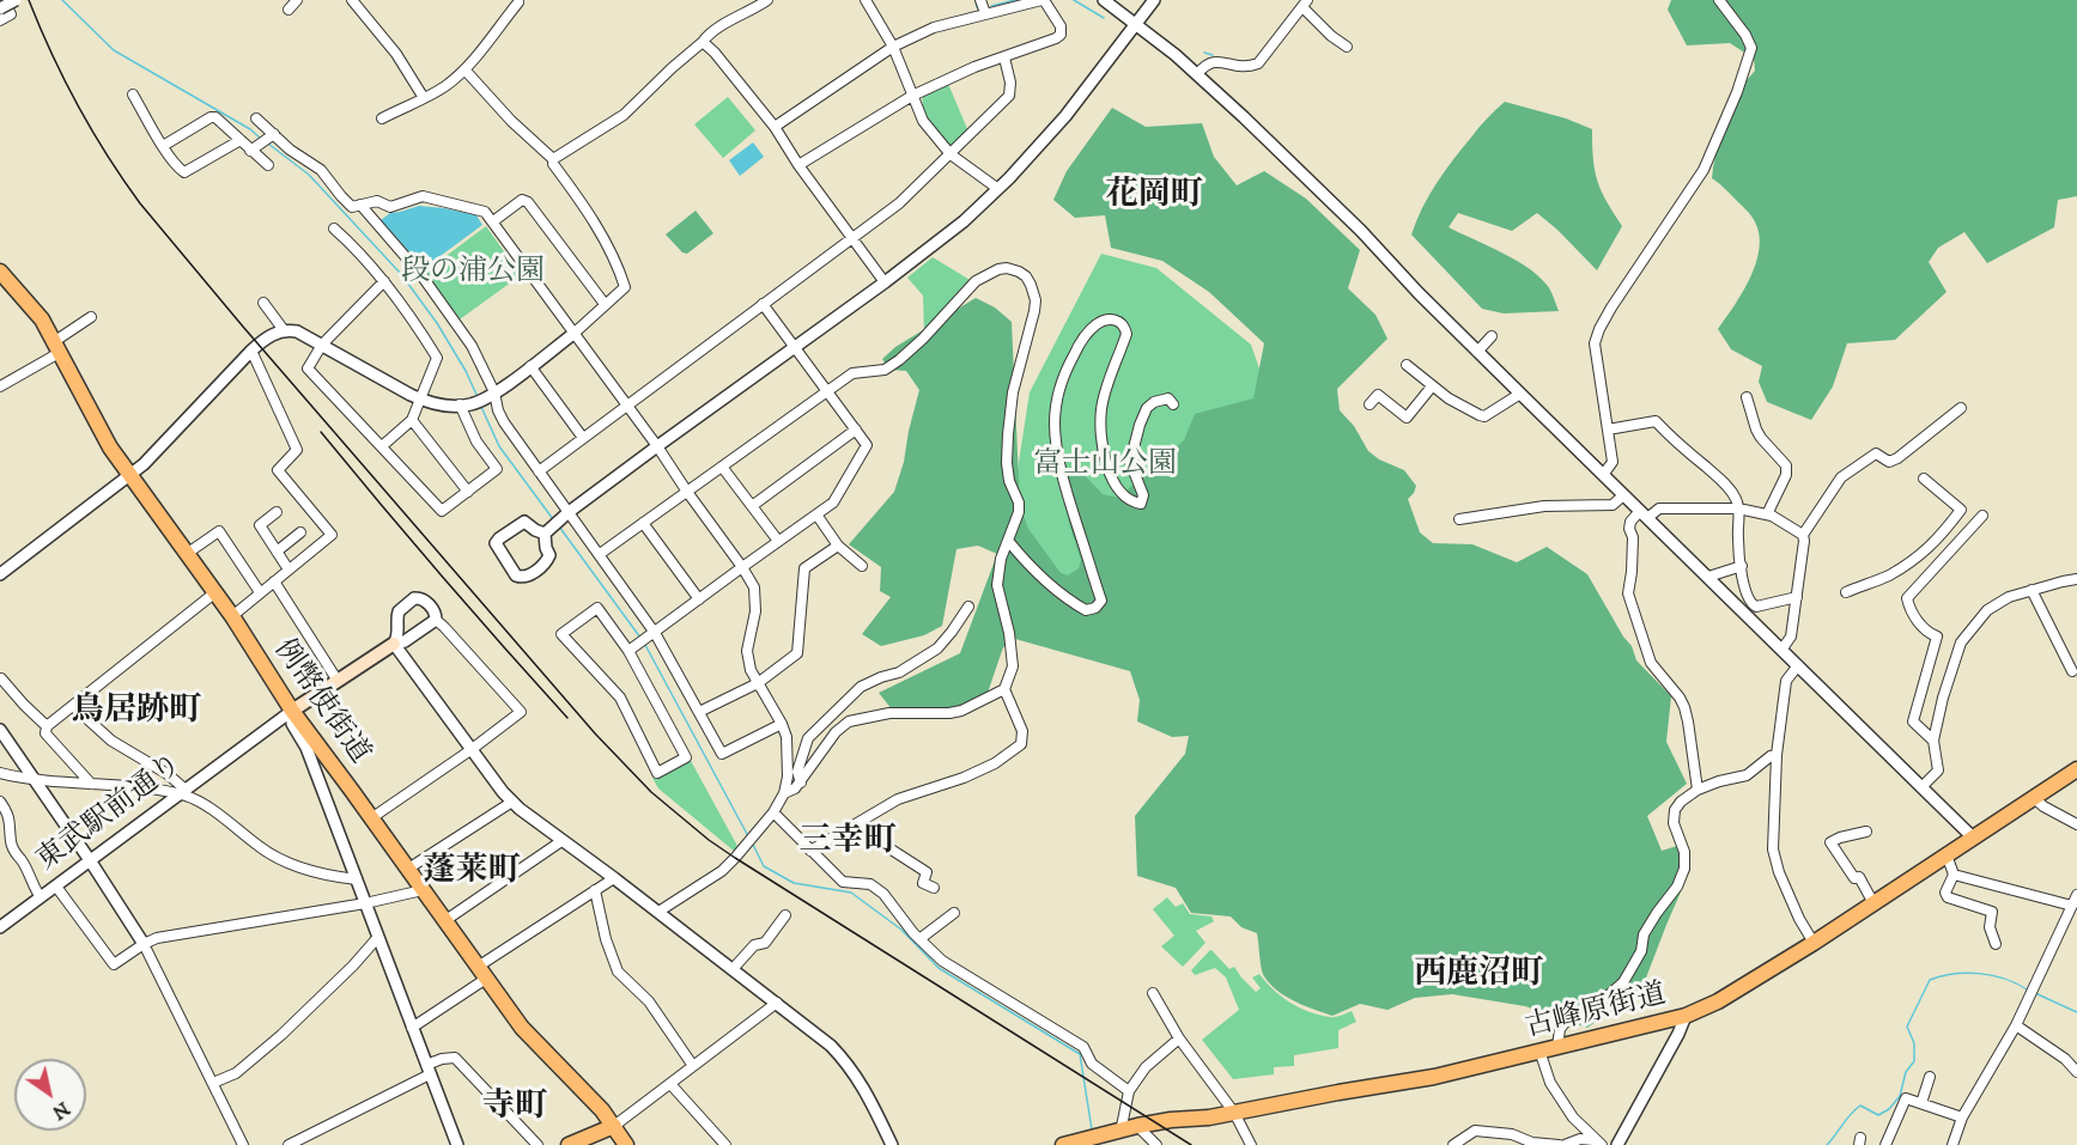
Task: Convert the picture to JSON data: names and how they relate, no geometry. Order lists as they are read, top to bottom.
{
  "streets": {
    "main road": ["例幣使街道", "東武駅前通り", "古峰原街道"]
  },
  "crossings": [
    ["例幣使街道", "東武駅前通り"]
  ],
  "districts": [
    "花岡町",
    "鳥居跡町",
    "三幸町",
    "蓬莱町",
    "西鹿沼町",
    "寺町"
  ],
  "parks": ["段の浦公園", "富士山公園"],
  "north": "bottom right"
}
